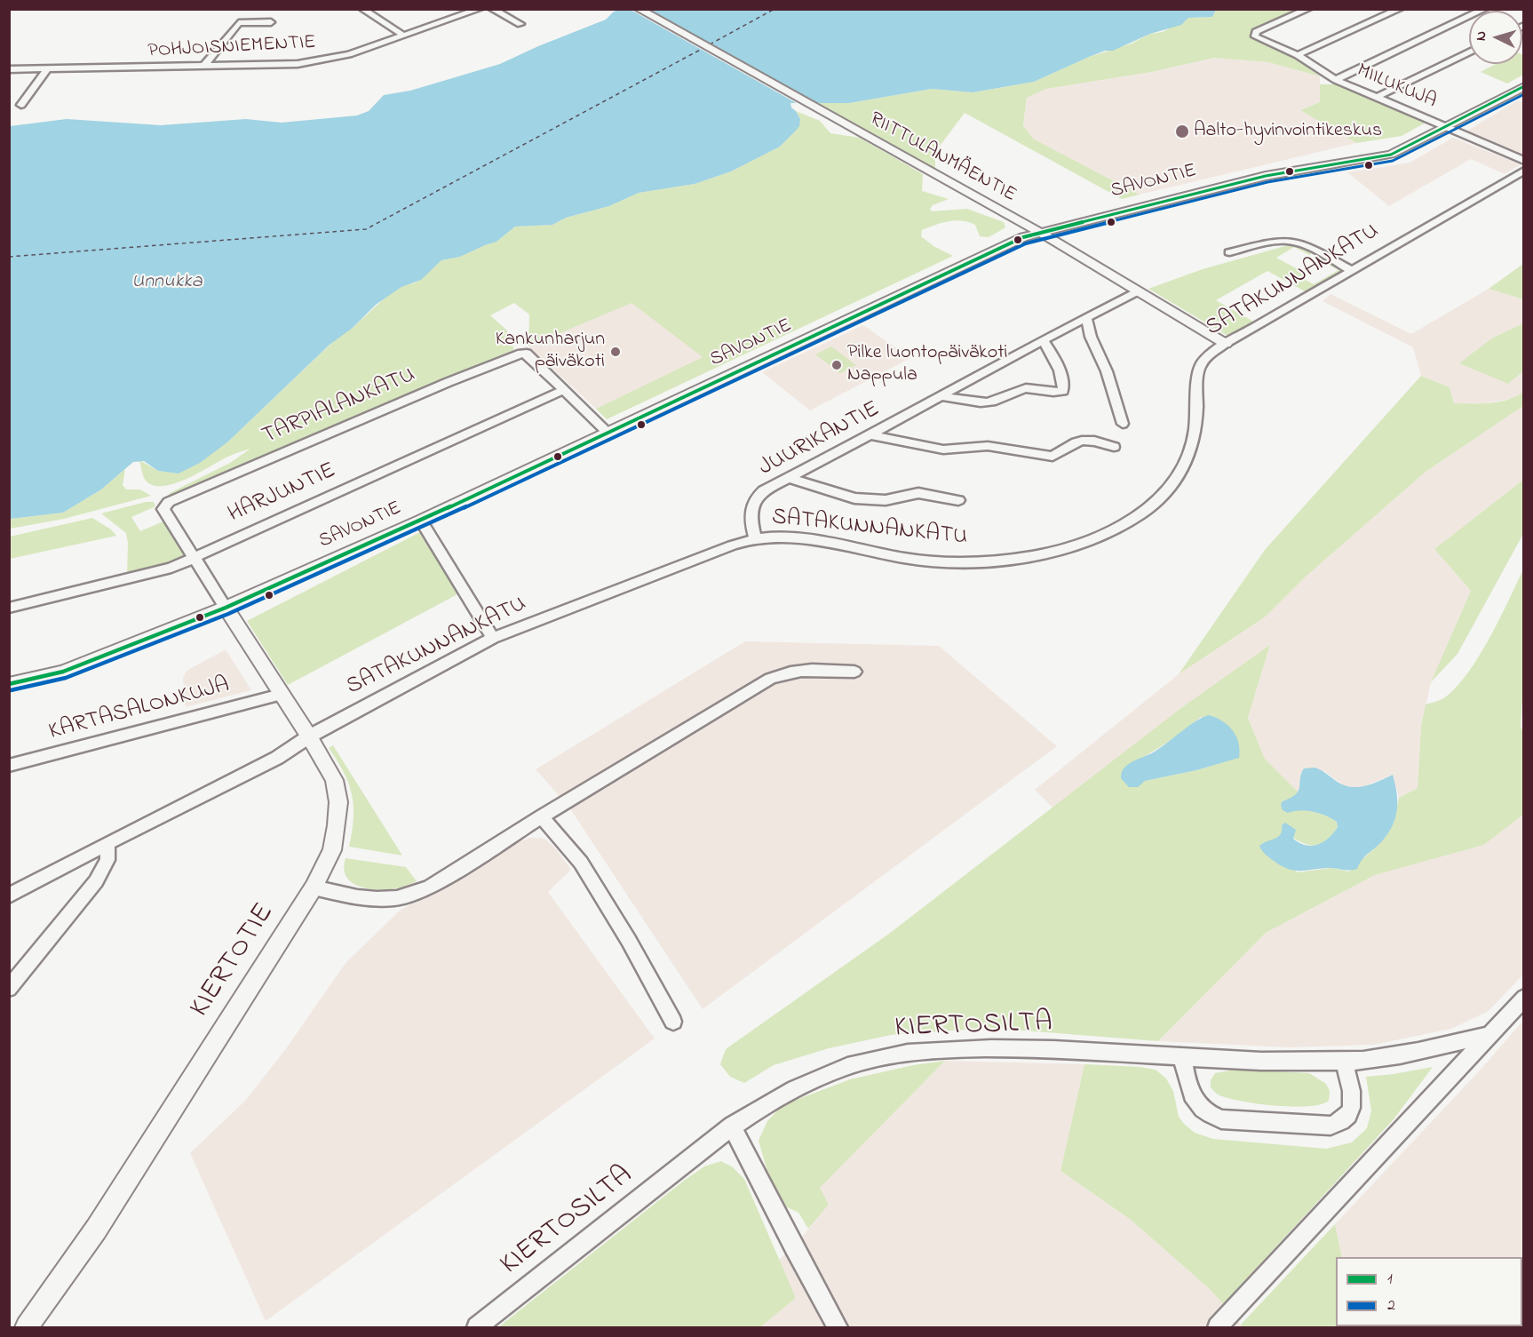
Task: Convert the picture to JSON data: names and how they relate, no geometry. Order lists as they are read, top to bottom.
{
  "streets": {
    "street": [
      "POHJOISNIEMENTIE",
      "MIILUKUJA",
      "RIITTULANMÄENTIE",
      "SAVONTIE",
      "SATAKUNNANKATU",
      "TARPIALANKATU",
      "JUURIKANTIE",
      "HARJUNTIE",
      "KARTASALONKUJA",
      "KIERTOTIE",
      "KIERTOSILTA"
    ]
  },
  "crossings": [
    ["MIILUKUJA", "SAVONTIE"],
    ["RIITTULANMÄENTIE", "SAVONTIE"],
    ["RIITTULANMÄENTIE", "SATAKUNNANKATU"],
    ["RIITTULANMÄENTIE", "JUURIKANTIE"],
    ["SAVONTIE", "KIERTOTIE"],
    ["SATAKUNNANKATU", "JUURIKANTIE"],
    ["SATAKUNNANKATU", "KIERTOTIE"],
    ["TARPIALANKATU", "HARJUNTIE"],
    ["KARTASALONKUJA", "KIERTOTIE"]
  ],
  "water": ["Unnukka"],
  "places": ["Aalto-hyvinvointikeskus", "Kankunharjun päiväkoti", "Pilke luontopäiväkoti Nappula"],
  "lines": ["transit line 1", "transit line 2"],
  "legend": ["1", "2"],
  "north": "left"
}
